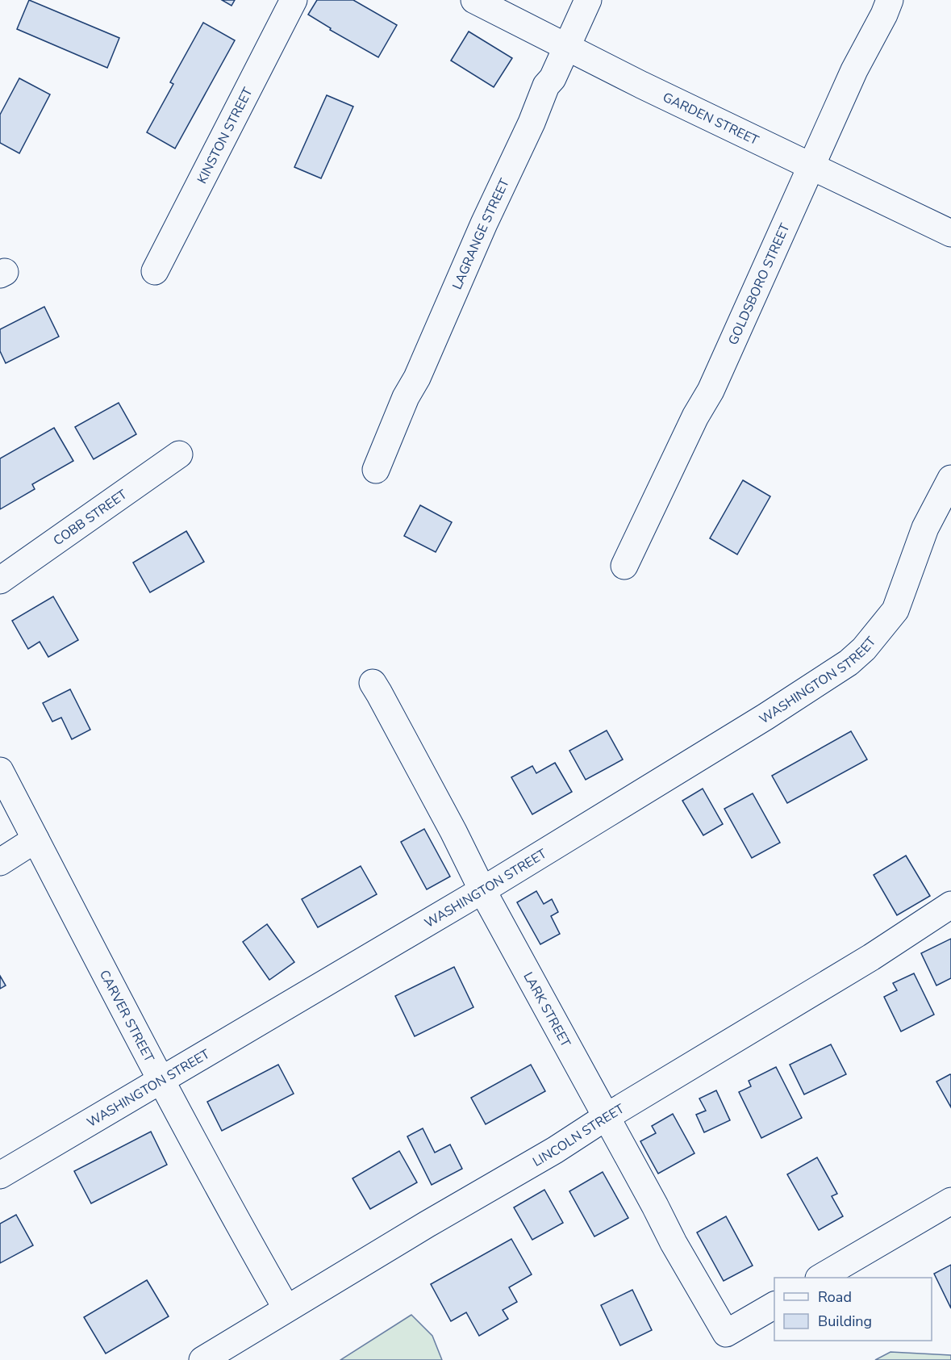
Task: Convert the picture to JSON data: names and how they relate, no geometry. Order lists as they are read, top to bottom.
{
  "streets": {
    "street": [
      "GARDEN STREET",
      "KINSTON STREET",
      "LAGRANGE STREET",
      "GOLDSBORO STREET",
      "COBB STREET",
      "WASHINGTON STREET",
      "LARK STREET",
      "CARVER STREET",
      "LINCOLN STREET"
    ]
  },
  "crossings": [
    ["GARDEN STREET", "LAGRANGE STREET"],
    ["GARDEN STREET", "GOLDSBORO STREET"],
    ["WASHINGTON STREET", "LARK STREET"],
    ["WASHINGTON STREET", "CARVER STREET"],
    ["LARK STREET", "LINCOLN STREET"],
    ["CARVER STREET", "LINCOLN STREET"]
  ],
  "legend": ["Road", "Building"]
}
